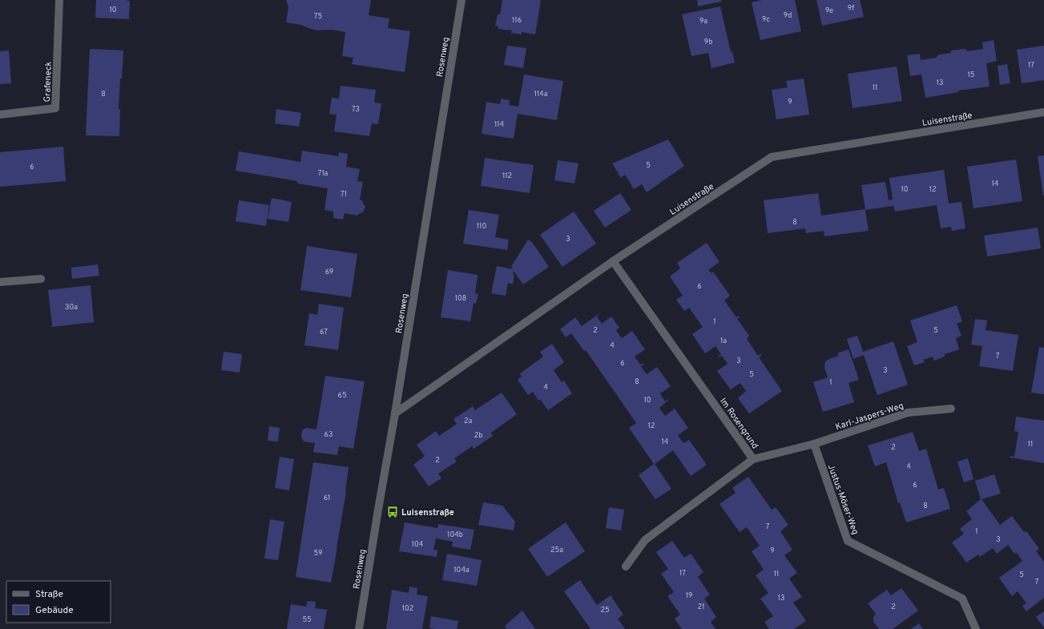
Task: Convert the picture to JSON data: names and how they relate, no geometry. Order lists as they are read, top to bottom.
{
  "streets": {
    "street": [
      "Rosenweg",
      "Grafeneck",
      "Luisenstraße",
      "Karl-Jaspers-Weg",
      "Im Rosengrund",
      "Justus-Möser-Weg"
    ]
  },
  "crossings": [
    ["Rosenweg", "Luisenstraße"],
    ["Luisenstraße", "Im Rosengrund"],
    ["Karl-Jaspers-Weg", "Justus-Möser-Weg"]
  ],
  "places": {
    "bus stop": ["Luisenstraße"]
  },
  "house_numbers": [
    "9f",
    "10",
    "9e",
    "9d",
    "75",
    "9c",
    "116",
    "9a",
    "9b",
    "17",
    "15",
    "13",
    "11",
    "8",
    "114a",
    "9",
    "73",
    "114",
    "5",
    "6",
    "71a",
    "112",
    "14",
    "10",
    "12",
    "71",
    "8",
    "110",
    "3",
    "69",
    "6",
    "108",
    "30a",
    "1",
    "2",
    "5",
    "67",
    "1a",
    "4",
    "7",
    "3",
    "6",
    "3",
    "5",
    "8",
    "1",
    "4",
    "65",
    "10",
    "2a",
    "12",
    "63",
    "2b",
    "14",
    "11",
    "2",
    "2",
    "4",
    "6",
    "61",
    "8",
    "7",
    "1",
    "104b",
    "3",
    "104",
    "25a",
    "9",
    "59",
    "104a",
    "17",
    "11",
    "5",
    "7",
    "19",
    "13",
    "21",
    "2",
    "102",
    "25",
    "55"
  ],
  "legend": ["Straße", "Gebäude"]
}
